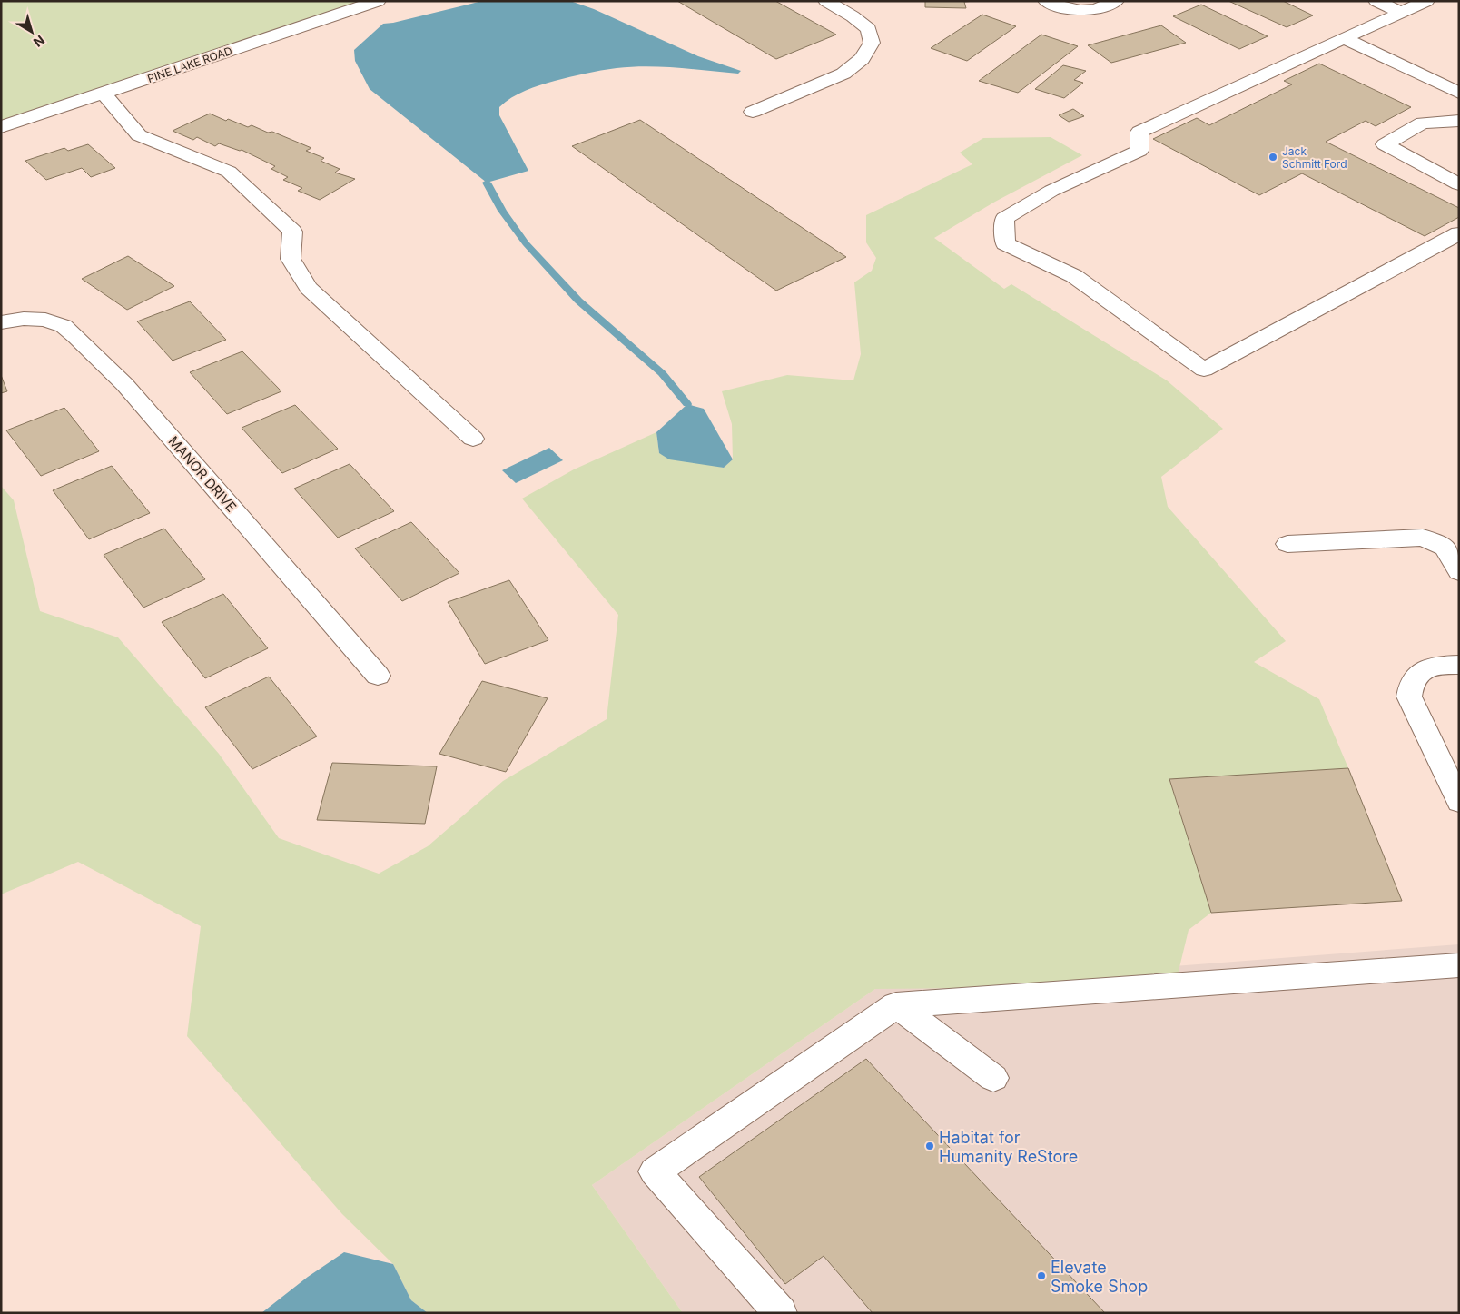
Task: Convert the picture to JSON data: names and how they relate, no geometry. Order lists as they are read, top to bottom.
{
  "streets": {
    "street": ["PINE LAKE ROAD", "MANOR DRIVE"]
  },
  "places": ["Jack Schmitt Ford", "Habitat for Humanity ReStore", "Elevate Smoke Shop"],
  "north": "bottom right"
}
